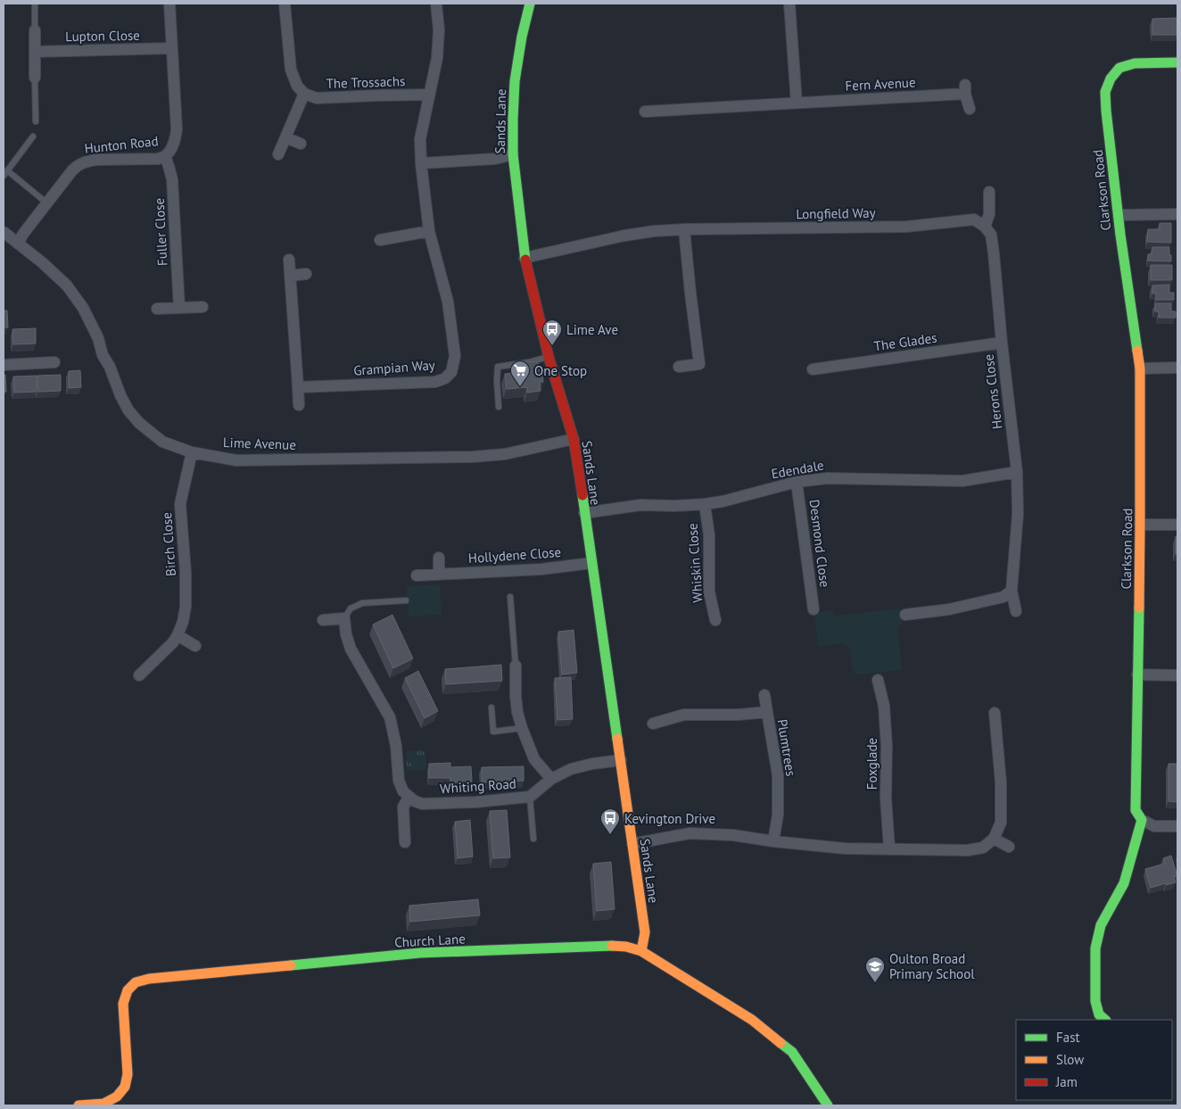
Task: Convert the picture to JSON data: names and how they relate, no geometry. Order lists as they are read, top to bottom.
{
  "streets": {
    "street": [
      "Lupton Close",
      "The Trossachs",
      "Fern Avenue",
      "Sands Lane",
      "Hunton Road",
      "Clarkson Road",
      "Longfield Way",
      "Fuller Close",
      "The Glades",
      "Grampian Way",
      "Herons Close",
      "Lime Avenue",
      "Edendale",
      "Desmond Close",
      "Birch Close",
      "Hollydene Close",
      "Whiskin Close",
      "Plumtrees",
      "Foxglade",
      "Whiting Road",
      "Church Lane"
    ]
  },
  "crossings": [
    ["Lupton Close", "Hunton Road"],
    ["The Trossachs", "Grampian Way"],
    ["Sands Lane", "Longfield Way"],
    ["Sands Lane", "Lime Avenue"],
    ["Sands Lane", "Edendale"],
    ["Sands Lane", "Hollydene Close"],
    ["Sands Lane", "Whiting Road"],
    ["Sands Lane", "Church Lane"],
    ["Hunton Road", "Fuller Close"],
    ["Hunton Road", "Lime Avenue"],
    ["Longfield Way", "Herons Close"],
    ["The Glades", "Herons Close"],
    ["Herons Close", "Edendale"],
    ["Lime Avenue", "Birch Close"],
    ["Edendale", "Desmond Close"],
    ["Edendale", "Whiskin Close"]
  ],
  "places": {
    "bus stop": ["Lime Ave", "Kevington Drive"],
    "supermarket": ["One Stop"],
    "school or university": ["Oulton Broad Primary School"]
  },
  "legend": ["Fast", "Slow", "Jam"]
}
